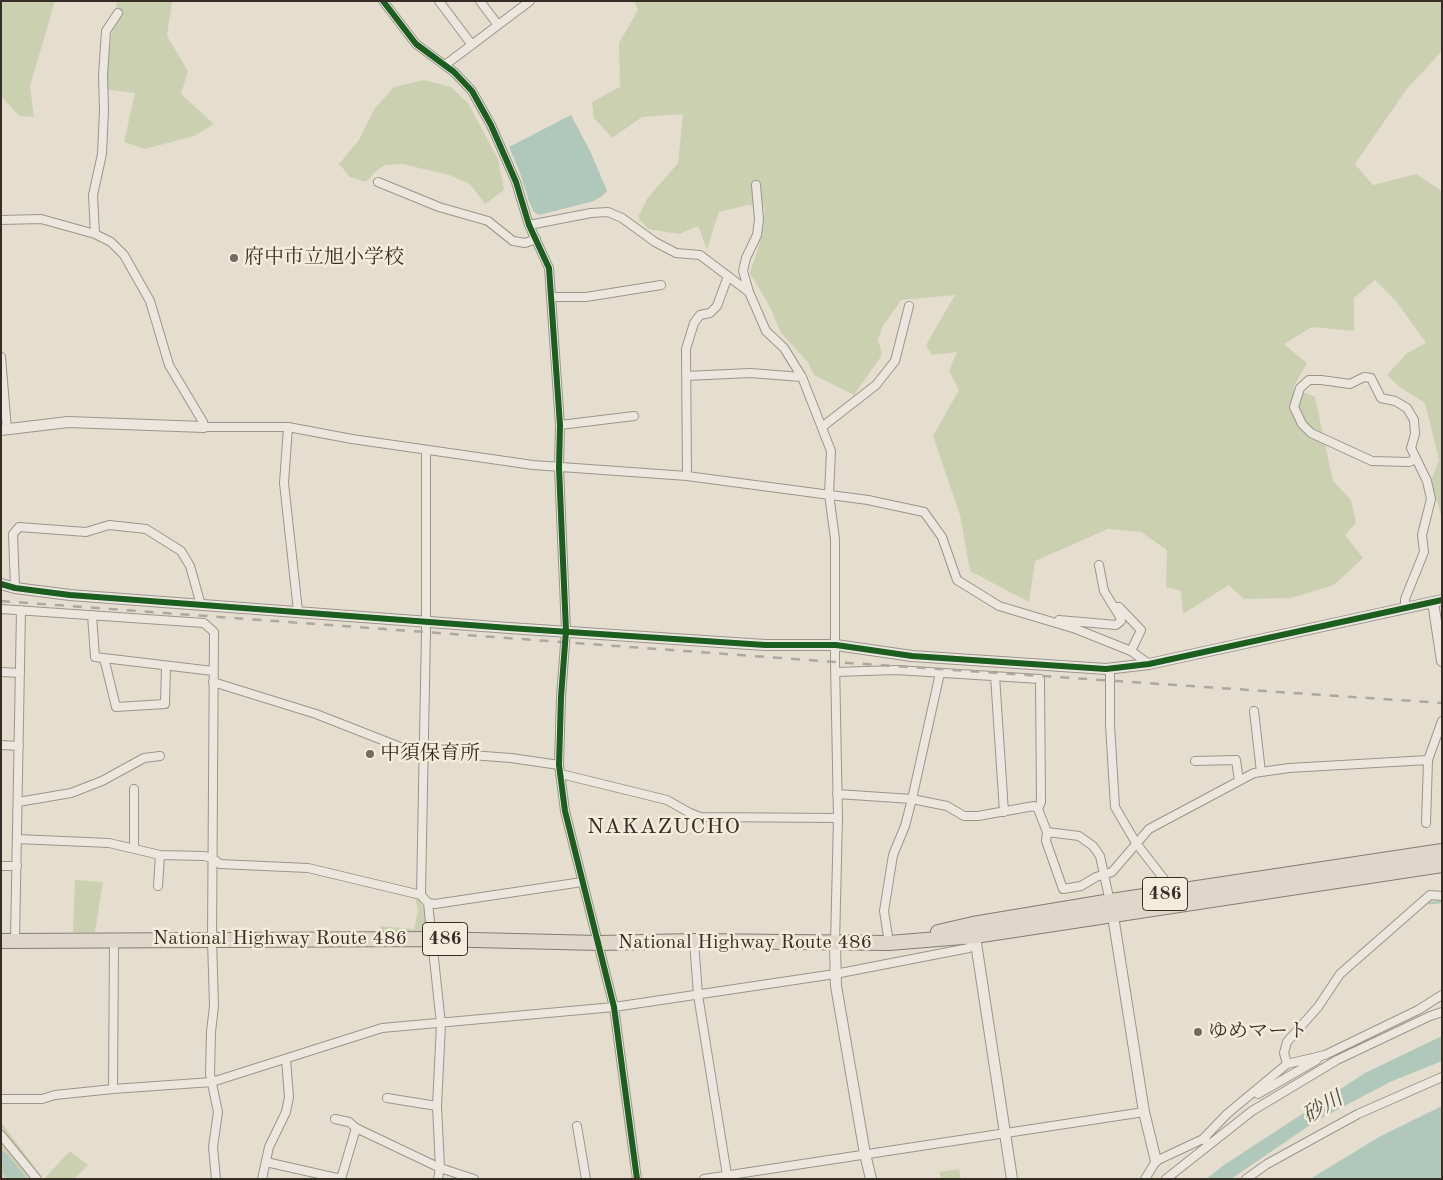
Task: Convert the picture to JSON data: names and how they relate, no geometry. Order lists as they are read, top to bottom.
{
  "streets": {
    "highway": ["486", "National Highway Route 486"]
  },
  "districts": ["NAKAZUCHO"],
  "water": ["砂川"],
  "places": ["府中市立旭小学校", "中須保育所", "ゆめマート"]
}
